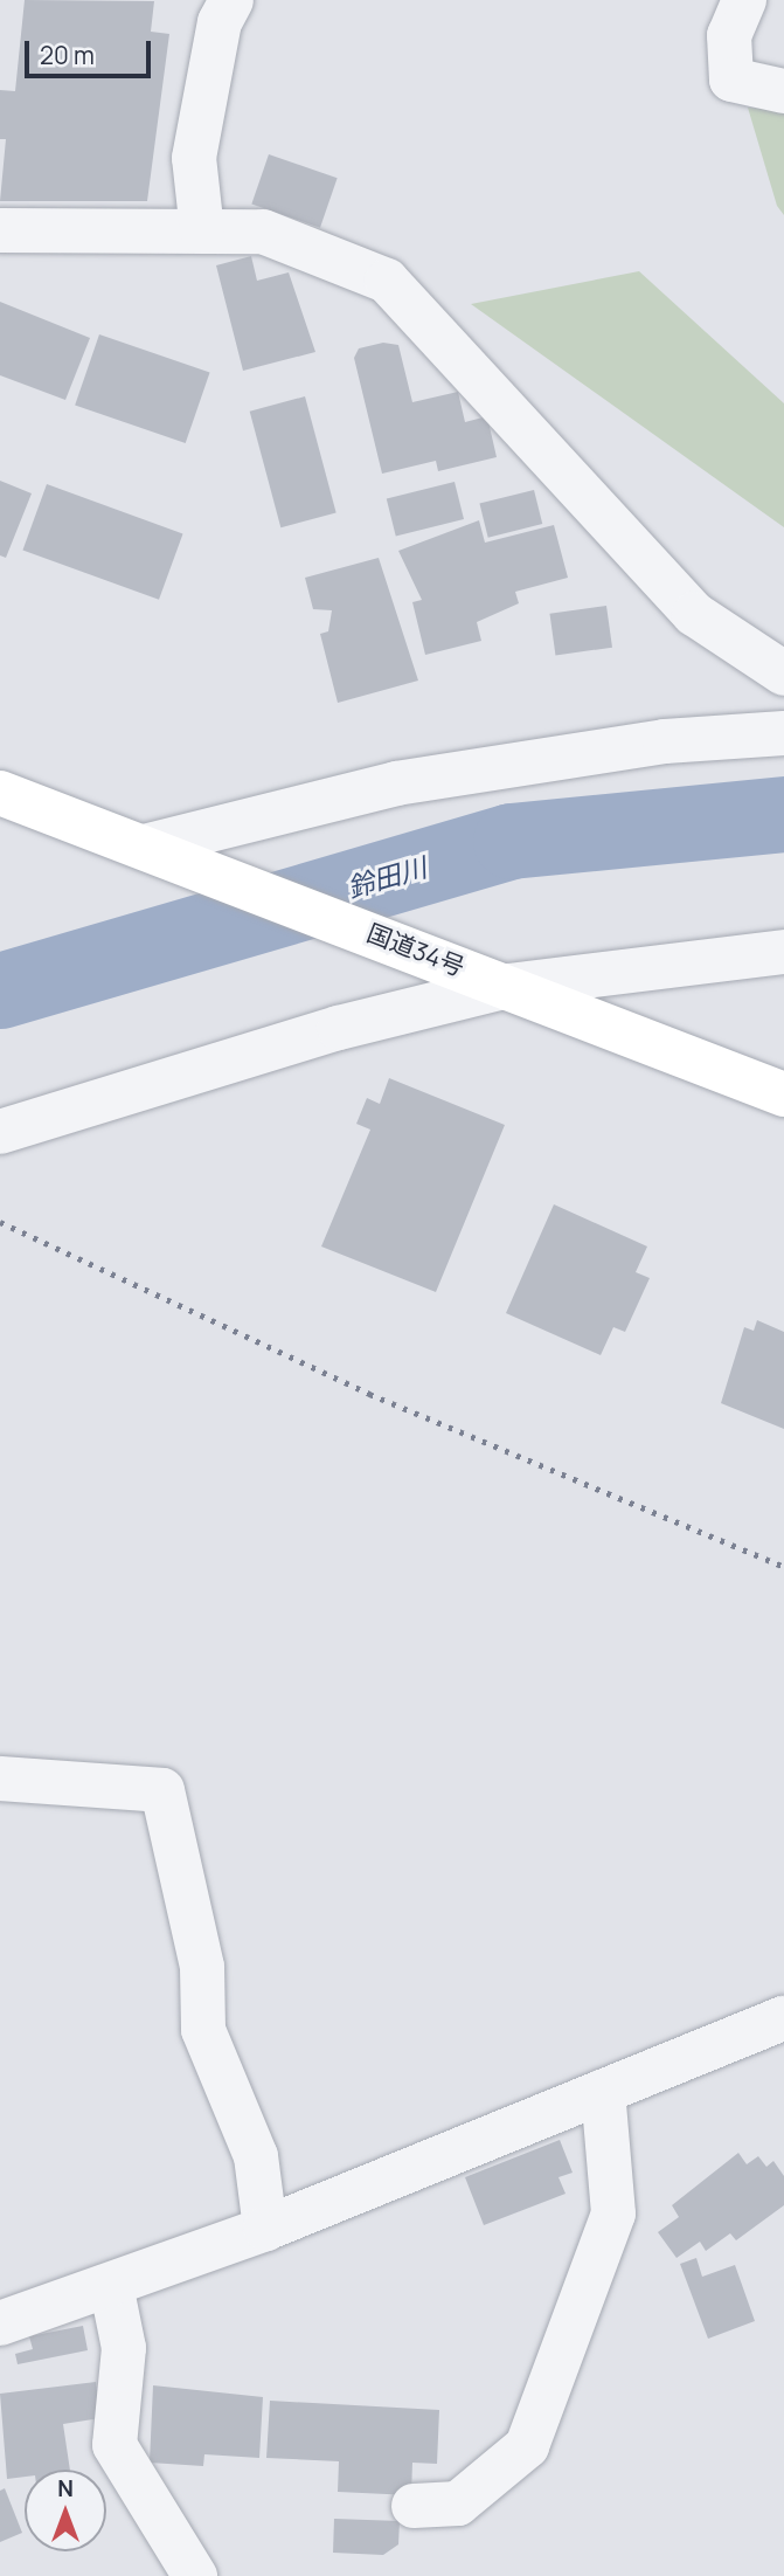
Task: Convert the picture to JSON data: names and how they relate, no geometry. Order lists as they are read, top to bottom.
{
  "streets": {
    "highway": ["国道34号"]
  },
  "water": ["鈴田川"],
  "scale_bar": "20 m",
  "north": "top"
}
